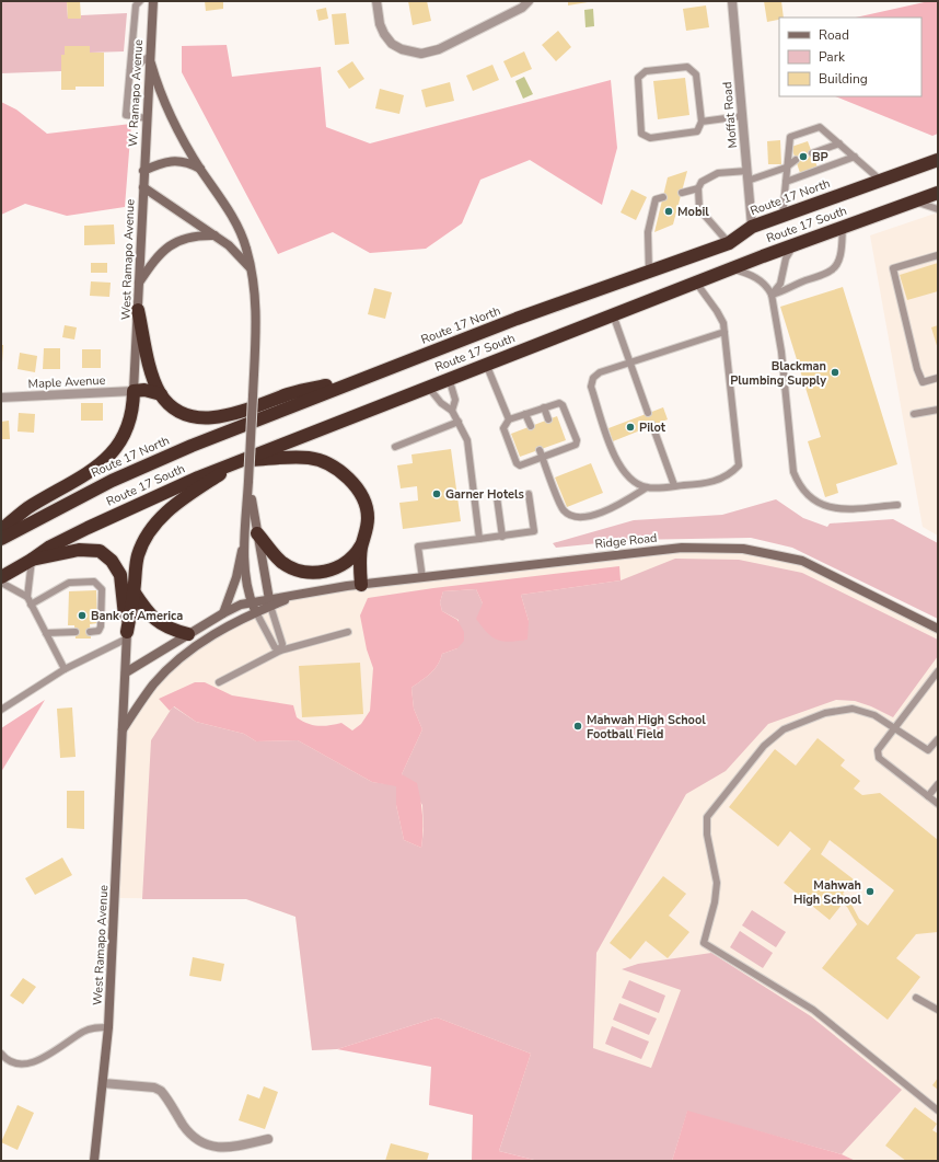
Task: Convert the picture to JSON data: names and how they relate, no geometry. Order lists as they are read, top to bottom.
{
  "streets": {
    "highway": ["Route 17 North", "Route 17 South"],
    "street": [
      "W. Ramapo Avenue",
      "Moffat Road",
      "West Ramapo Avenue",
      "Maple Avenue",
      "Ridge Road"
    ]
  },
  "crossings": [
    ["W. Ramapo Avenue", "West Ramapo Avenue"],
    ["Moffat Road", "Route 17 North"],
    ["Route 17 South", "West Ramapo Avenue"],
    ["West Ramapo Avenue", "Maple Avenue"],
    ["West Ramapo Avenue", "Ridge Road"]
  ],
  "places": [
    "BP",
    "Mobil",
    "Blackman Plumbing Supply",
    "Pilot",
    "Garner Hotels",
    "Bank of America",
    "Mahwah High School Football Field",
    "Mahwah High School"
  ],
  "legend": ["Road", "Park", "Building"]
}
